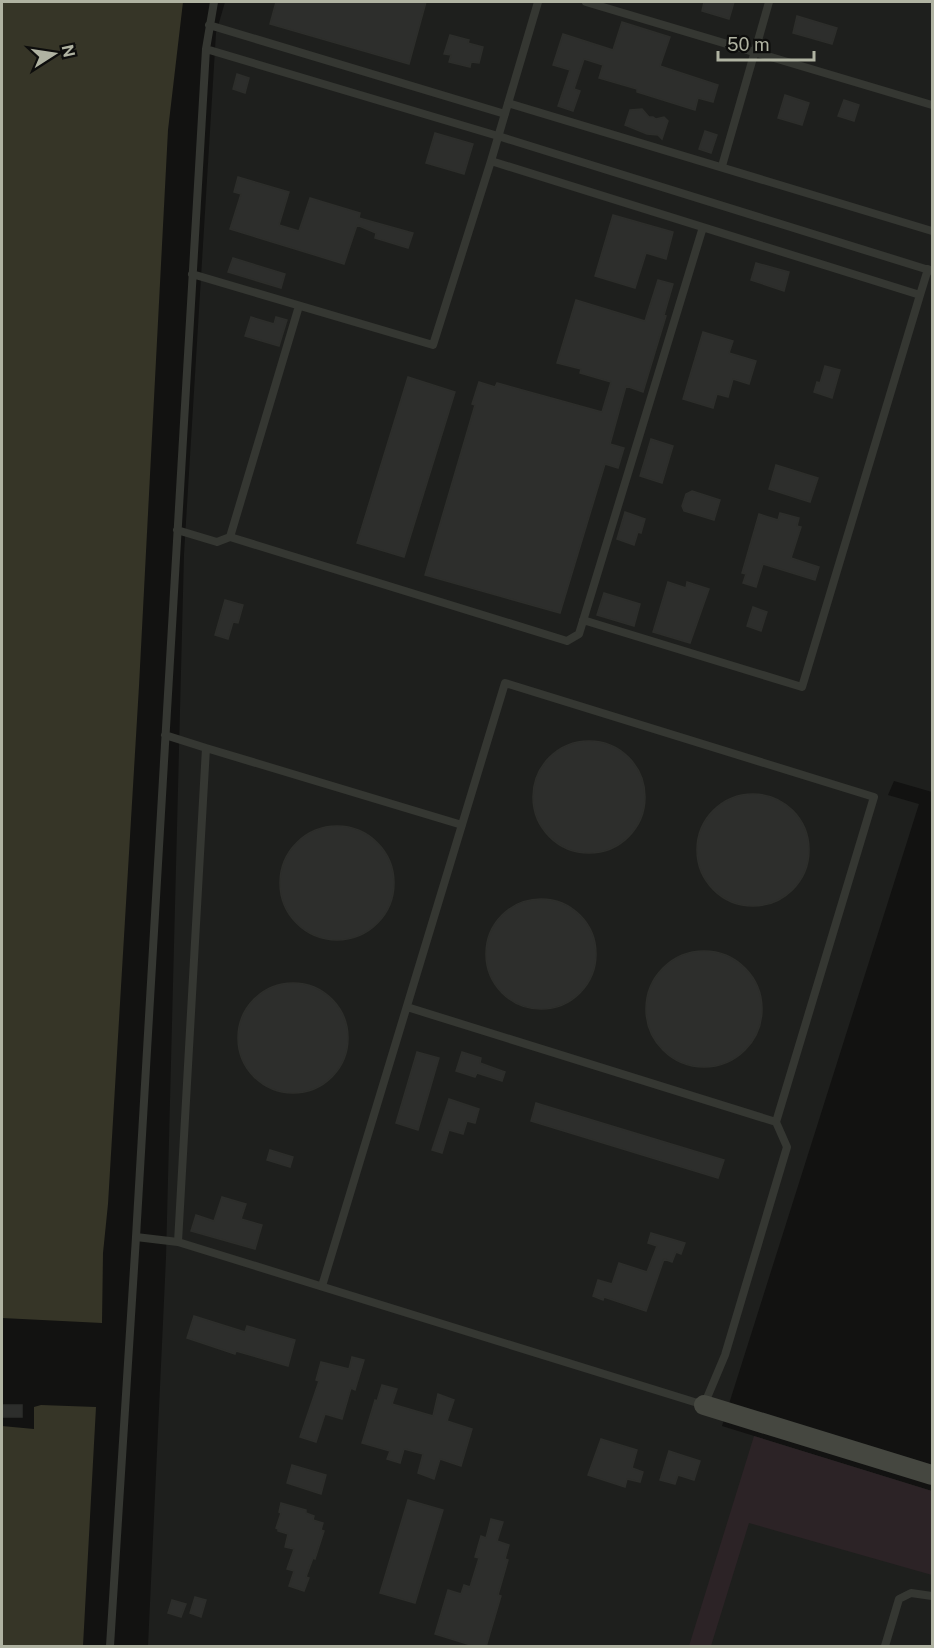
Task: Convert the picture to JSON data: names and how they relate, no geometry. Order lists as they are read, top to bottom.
{
  "scale_bar": "50 m",
  "north": "right"
}
